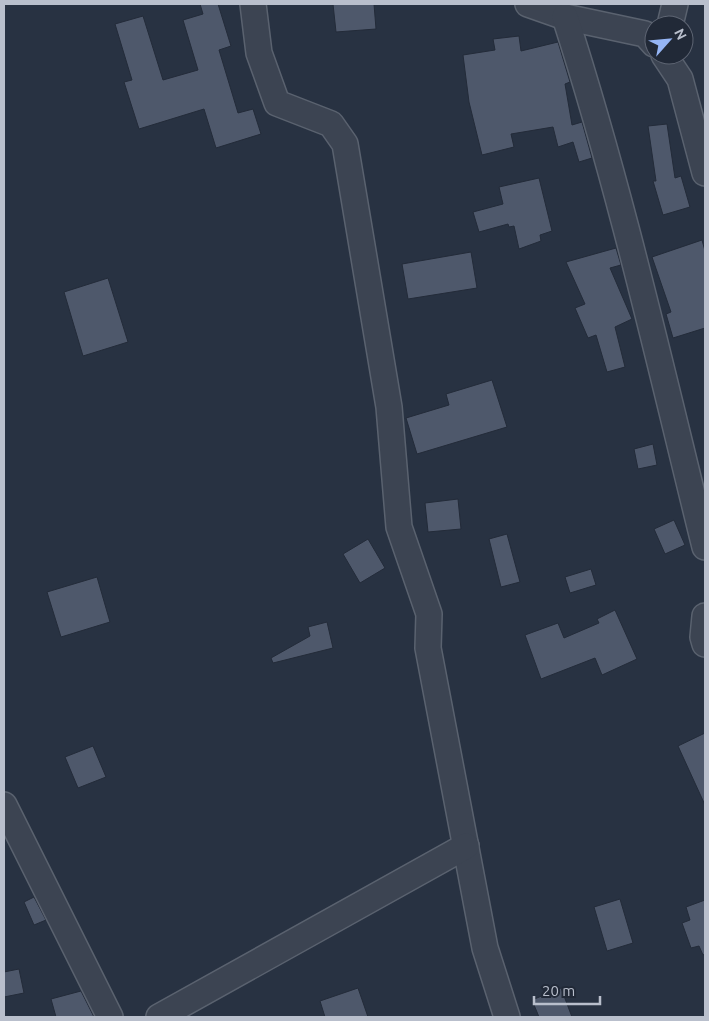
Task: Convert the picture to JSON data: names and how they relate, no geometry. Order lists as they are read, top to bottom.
{
  "scale_bar": "20 m",
  "north": "top right"
}
